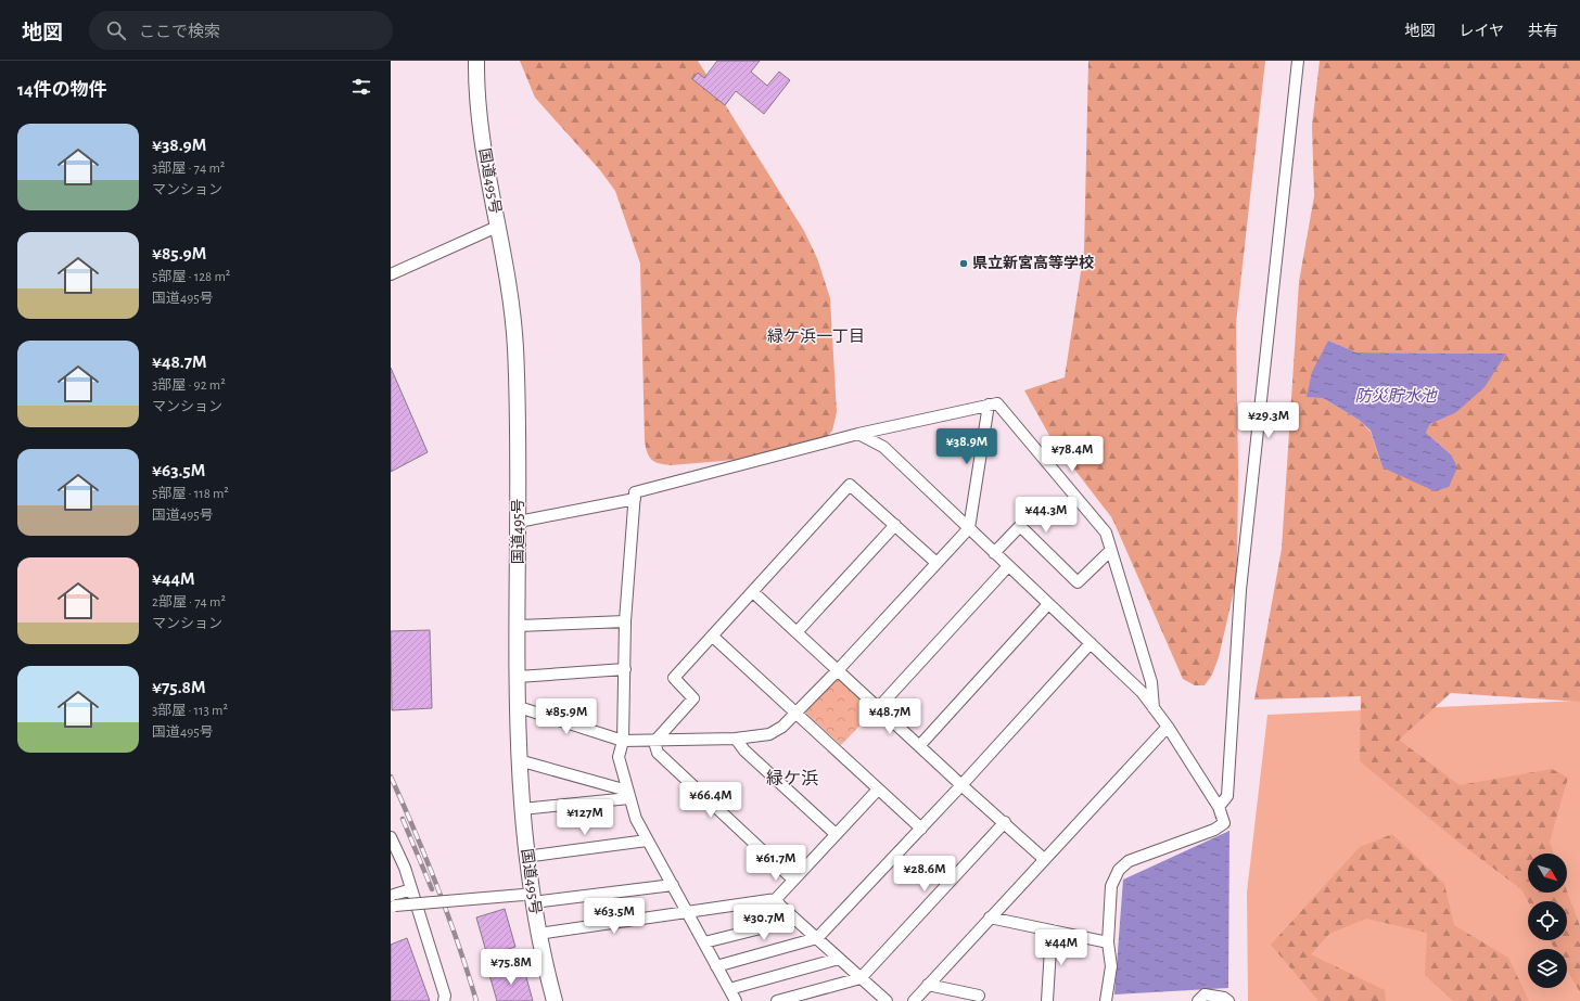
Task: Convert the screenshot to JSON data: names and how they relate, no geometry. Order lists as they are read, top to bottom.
{
  "streets": {
    "highway": ["国道495号"]
  },
  "districts": ["緑ケ浜一丁目", "緑ケ浜"],
  "water": ["防災貯水池"],
  "places": ["県立新宮高等学校"],
  "north": "bottom right",
  "page": {
    "header": "地図",
    "search": "ここで検索",
    "nav": ["地図", "レイヤ", "共有"],
    "heading": "14件の物件",
    "list": [
      {
        "name": "¥38.9M",
        "note": "3部屋 · 74 m² · マンション"
      },
      {
        "name": "¥85.9M",
        "note": "5部屋 · 128 m² · 国道495号"
      },
      {
        "name": "¥48.7M",
        "note": "3部屋 · 92 m² · マンション"
      },
      {
        "name": "¥63.5M",
        "note": "5部屋 · 118 m² · 国道495号"
      },
      {
        "name": "¥44M",
        "note": "2部屋 · 74 m² · マンション"
      },
      {
        "name": "¥75.8M",
        "note": "3部屋 · 113 m² · 国道495号"
      }
    ],
    "price": [
      "¥29.3M",
      "¥38.9M",
      "¥78.4M",
      "¥44.3M",
      "¥85.9M",
      "¥48.7M",
      "¥66.4M",
      "¥127M",
      "¥61.7M",
      "¥28.6M",
      "¥63.5M",
      "¥30.7M",
      "¥44M",
      "¥75.8M"
    ]
  }
}
